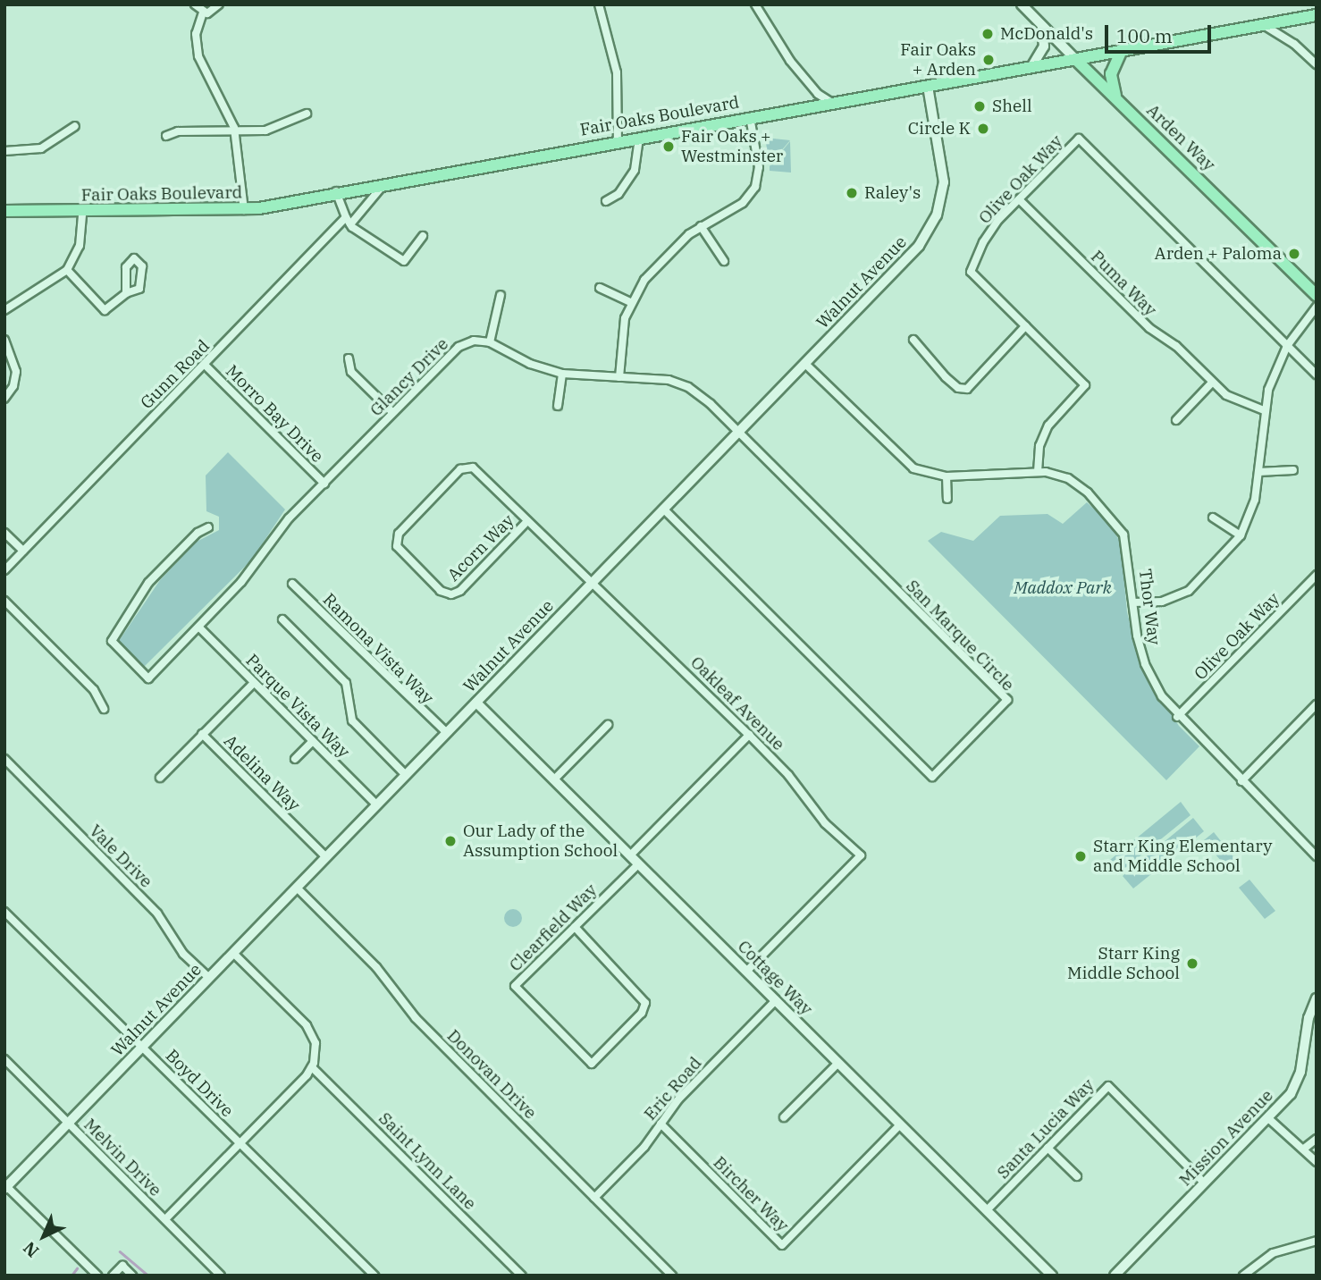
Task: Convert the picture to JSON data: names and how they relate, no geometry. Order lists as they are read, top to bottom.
{
  "streets": {
    "main road": ["Fair Oaks Boulevard", "Arden Way", "Walnut Avenue"],
    "street": [
      "Olive Oak Way",
      "Puma Way",
      "Gunn Road",
      "Glancy Drive",
      "Morro Bay Drive",
      "Acorn Way",
      "Thor Way",
      "San Marque Circle",
      "Ramona Vista Way",
      "Oakleaf Avenue",
      "Parque Vista Way",
      "Adelina Way",
      "Vale Drive",
      "Clearfield Way",
      "Cottage Way",
      "Donovan Drive",
      "Boyd Drive",
      "Eric Road",
      "Santa Lucia Way",
      "Mission Avenue",
      "Melvin Drive",
      "Saint Lynn Lane",
      "Bircher Way"
    ]
  },
  "crossings": [
    ["Fair Oaks Boulevard", "Arden Way"],
    ["Fair Oaks Boulevard", "Walnut Avenue"],
    ["Fair Oaks Boulevard", "Gunn Road"],
    ["Olive Oak Way", "Puma Way"],
    ["Olive Oak Way", "Thor Way"],
    ["Walnut Avenue", "Thor Way"],
    ["Walnut Avenue", "San Marque Circle"],
    ["Walnut Avenue", "Ramona Vista Way"],
    ["Walnut Avenue", "Oakleaf Avenue"],
    ["Walnut Avenue", "Parque Vista Way"],
    ["Walnut Avenue", "Adelina Way"],
    ["Walnut Avenue", "Vale Drive"],
    ["Walnut Avenue", "Cottage Way"],
    ["Walnut Avenue", "Donovan Drive"],
    ["Walnut Avenue", "Boyd Drive"],
    ["Walnut Avenue", "Melvin Drive"],
    ["Gunn Road", "Morro Bay Drive"],
    ["Glancy Drive", "Morro Bay Drive"],
    ["Glancy Drive", "Parque Vista Way"],
    ["Acorn Way", "Oakleaf Avenue"],
    ["Oakleaf Avenue", "Cottage Way"],
    ["Parque Vista Way", "Adelina Way"],
    ["Clearfield Way", "Cottage Way"],
    ["Cottage Way", "Eric Road"],
    ["Cottage Way", "Santa Lucia Way"],
    ["Cottage Way", "Bircher Way"],
    ["Donovan Drive", "Eric Road"],
    ["Eric Road", "Bircher Way"],
    ["Santa Lucia Way", "Mission Avenue"]
  ],
  "parks": ["Maddox Park"],
  "places": [
    "McDonald's",
    "Fair Oaks + Arden",
    "Shell",
    "Circle K",
    "Fair Oaks + Westminster",
    "Raley's",
    "Arden + Paloma",
    "Our Lady of the Assumption School",
    "Starr King Elementary and Middle School",
    "Starr King Middle School"
  ],
  "scale_bar": "100 m",
  "north": "bottom left"
}
